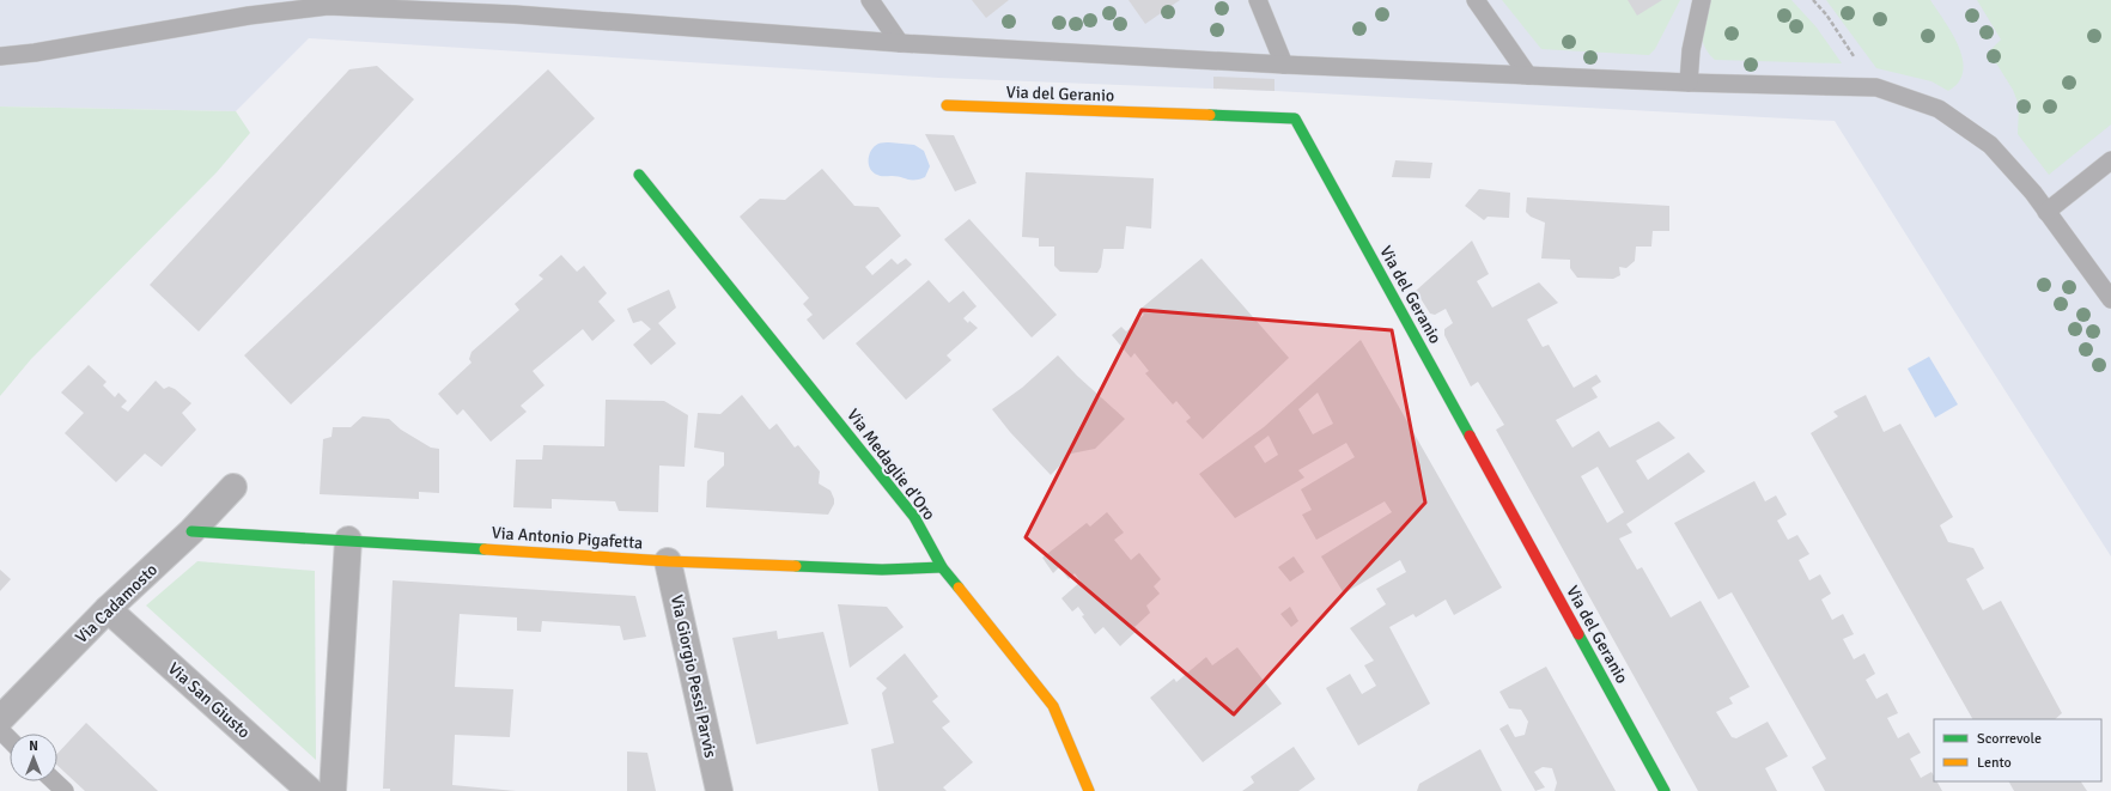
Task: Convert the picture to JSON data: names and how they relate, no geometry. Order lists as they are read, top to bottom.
{
  "streets": {
    "street": [
      "Via del Geranio",
      "Via Medaglie d'Oro",
      "Via Antonio Pigafetta",
      "Via Cadamosto",
      "Via Giorgio Pessi Parvis",
      "Via San Giusto"
    ]
  },
  "crossings": [
    ["Via Medaglie d'Oro", "Via Antonio Pigafetta"],
    ["Via Antonio Pigafetta", "Via Cadamosto"],
    ["Via Antonio Pigafetta", "Via Giorgio Pessi Parvis"],
    ["Via Cadamosto", "Via San Giusto"]
  ],
  "legend": ["Scorrevole", "Lento"],
  "north": "top"
}
